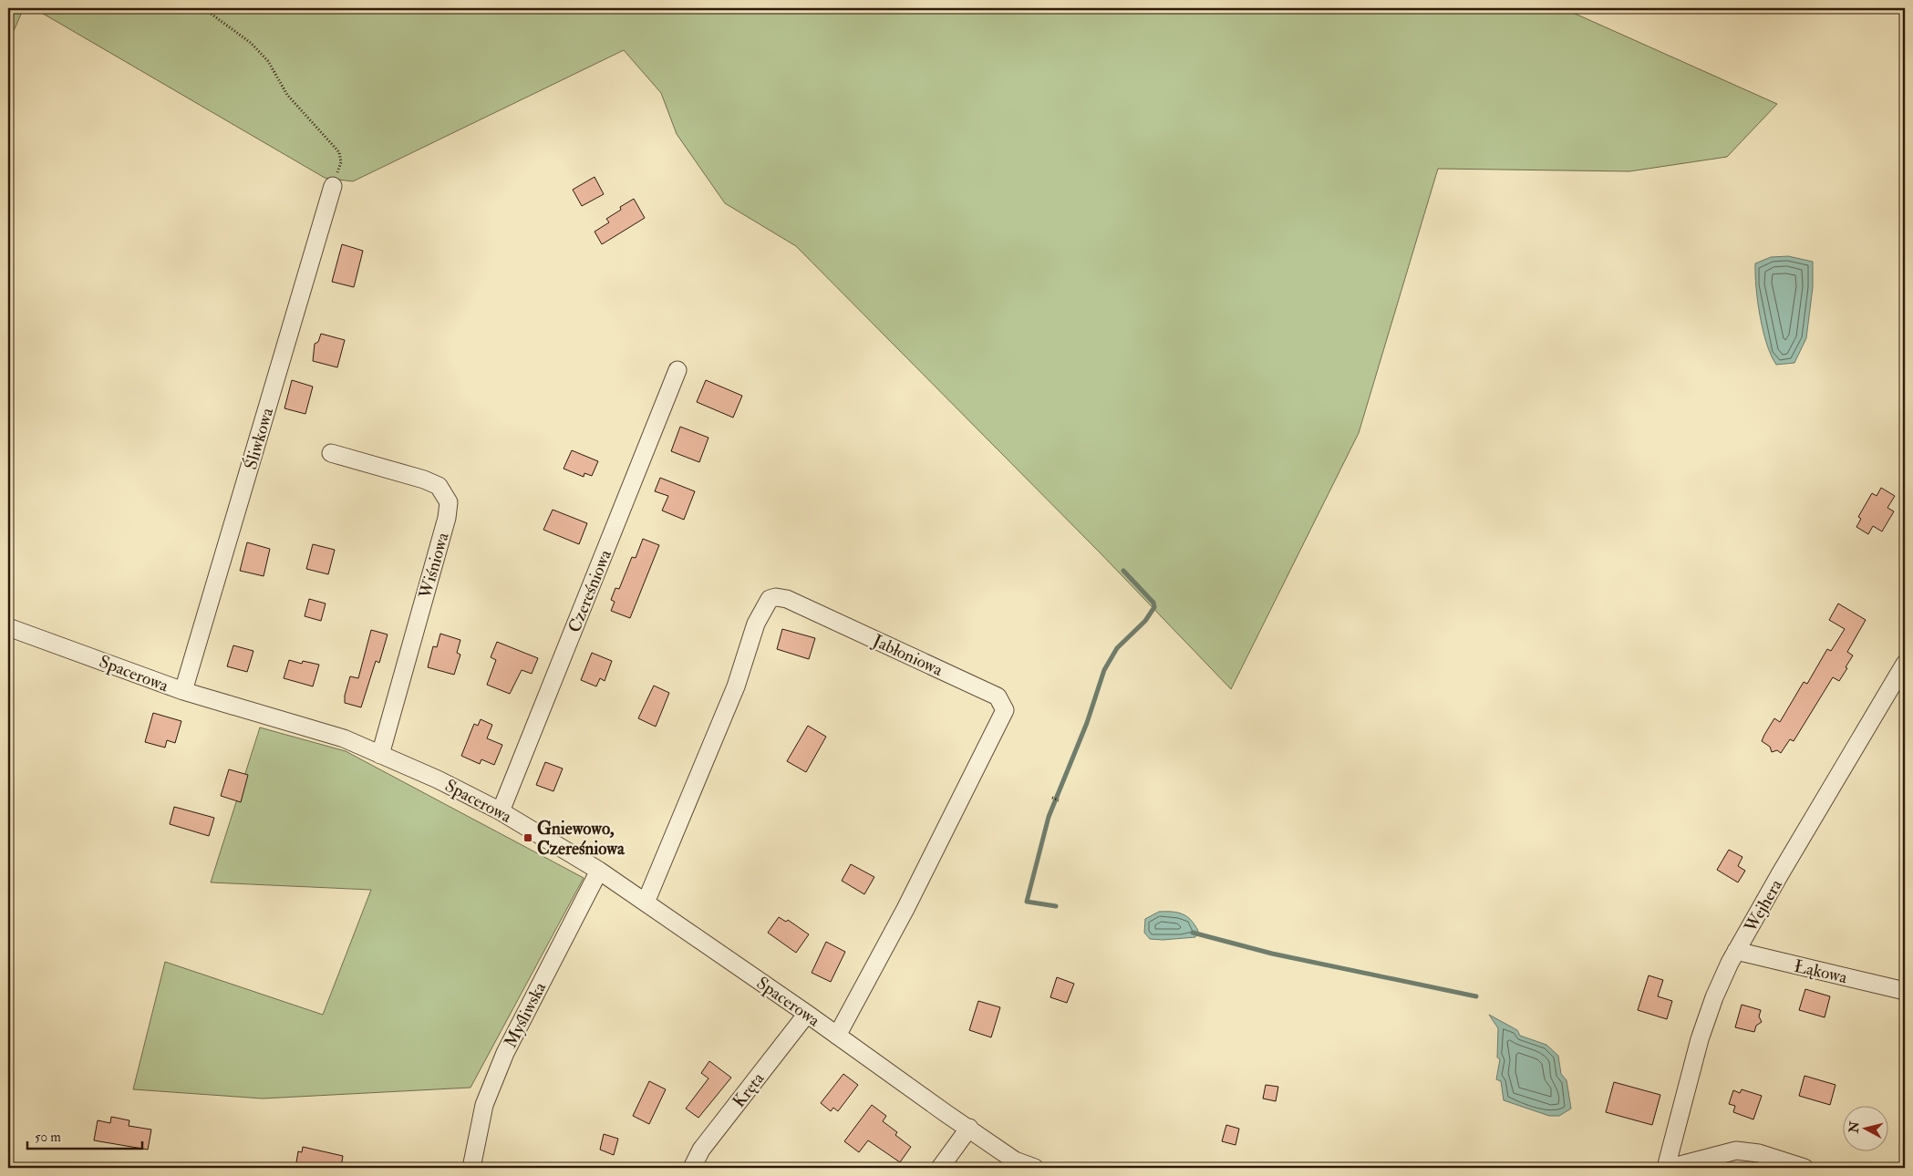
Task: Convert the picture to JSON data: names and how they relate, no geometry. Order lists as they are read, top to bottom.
{
  "streets": {
    "street": [
      "Śliwkowa",
      "Wiśniowa",
      "Czereśniowa",
      "Jabłoniowa",
      "Spacerowa",
      "Wejhera",
      "Łąkowa",
      "Myśliwska",
      "Kręta"
    ]
  },
  "crossings": [
    ["Śliwkowa", "Spacerowa"],
    ["Wiśniowa", "Spacerowa"],
    ["Czereśniowa", "Spacerowa"],
    ["Jabłoniowa", "Spacerowa"],
    ["Spacerowa", "Myśliwska"],
    ["Spacerowa", "Kręta"],
    ["Wejhera", "Łąkowa"]
  ],
  "places": {
    "transit": ["Gniewowo, Czereśniowa"]
  },
  "scale_bar": "50 m",
  "north": "left"
}
